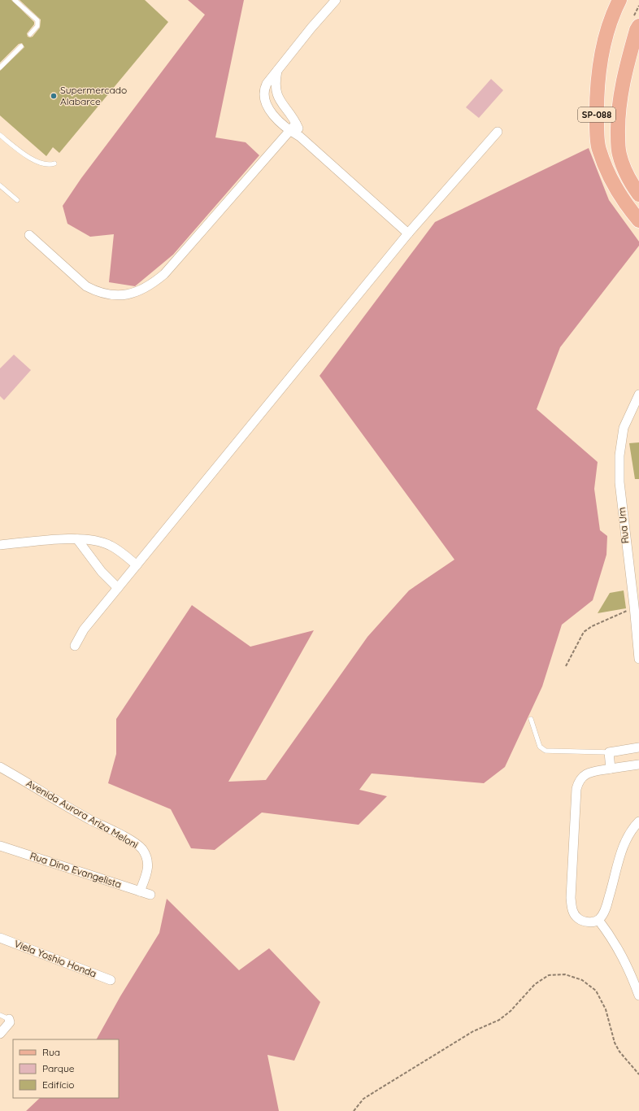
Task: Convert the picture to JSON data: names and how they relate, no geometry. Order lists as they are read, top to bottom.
{
  "streets": {
    "main road": ["SP-088"],
    "street": [
      "Rua Um",
      "Avenida Aurora Ariza Meloni",
      "Rua Dino Evangelista",
      "Viela Yoshio Honda"
    ]
  },
  "crossings": [
    ["Avenida Aurora Ariza Meloni", "Rua Dino Evangelista"]
  ],
  "places": ["Supermercado Alabarce"],
  "legend": ["Rua", "Parque", "Edifício"]
}
